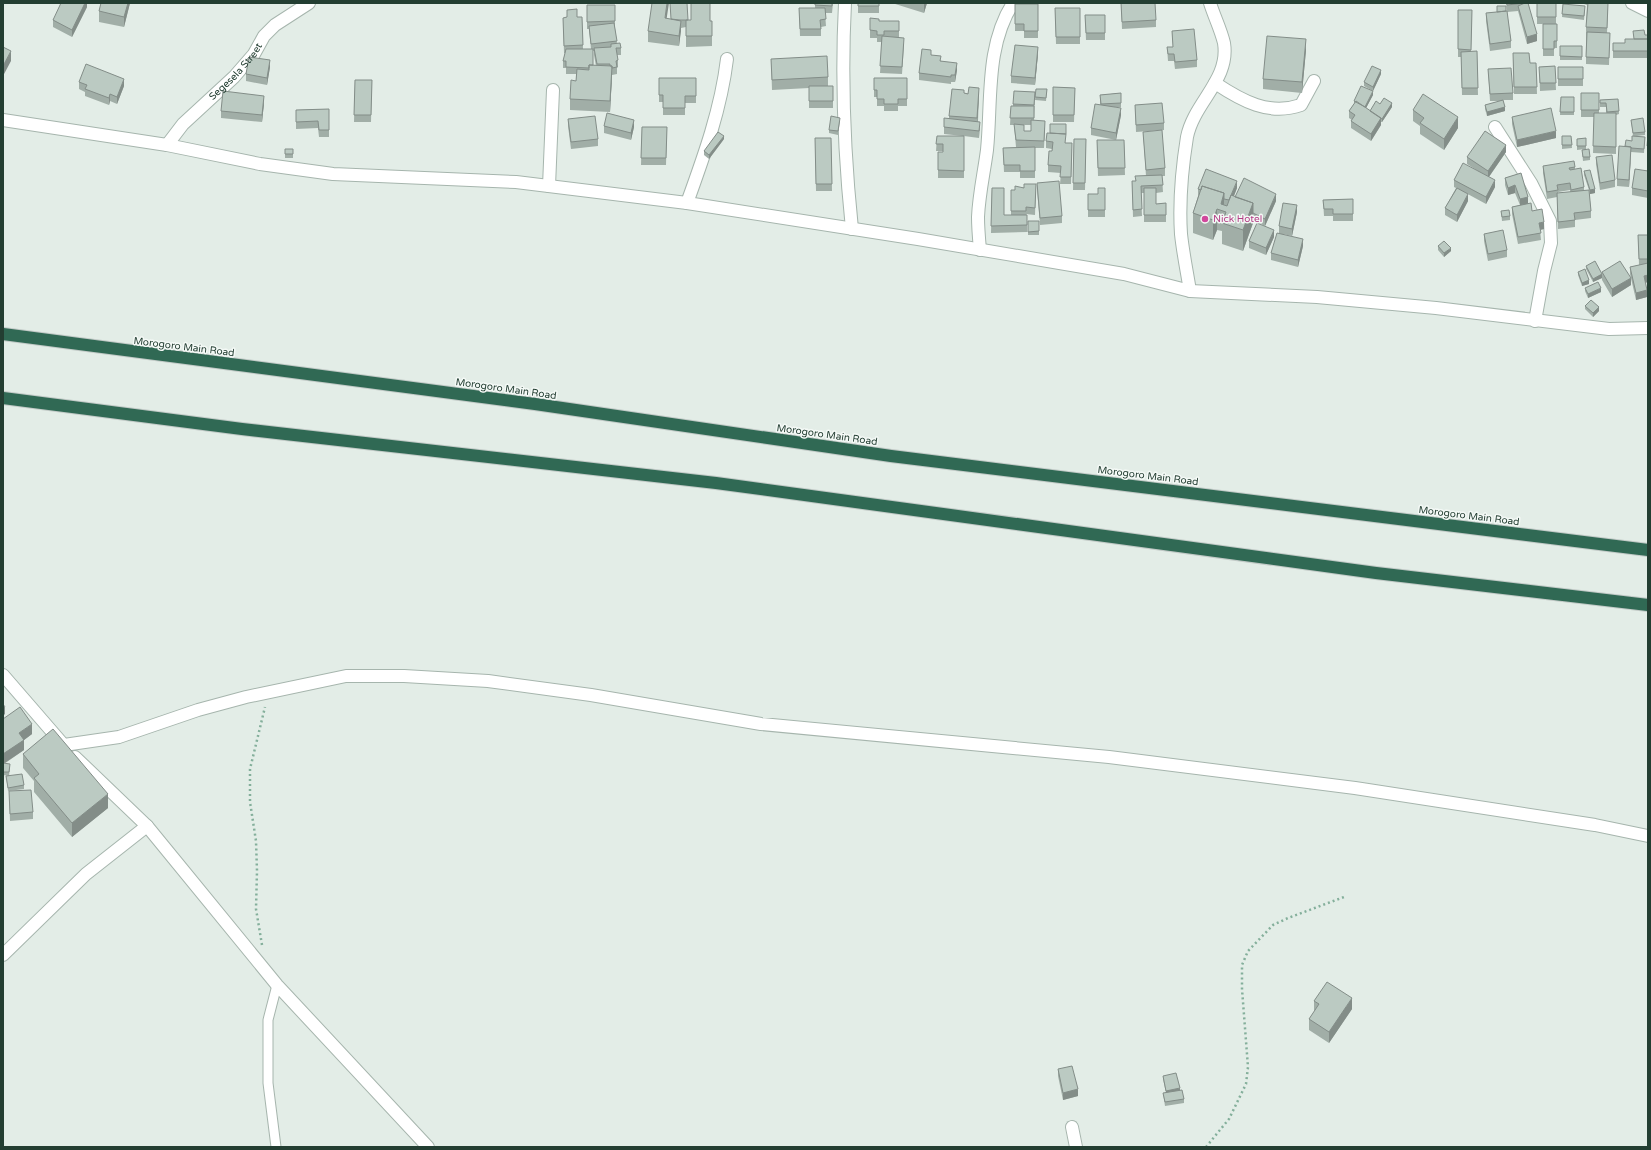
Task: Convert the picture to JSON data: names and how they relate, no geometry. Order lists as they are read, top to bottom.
{
  "streets": {
    "highway": ["Morogoro Main Road"],
    "street": ["Segesela Street"]
  },
  "places": ["Nick Hotel"]
}
